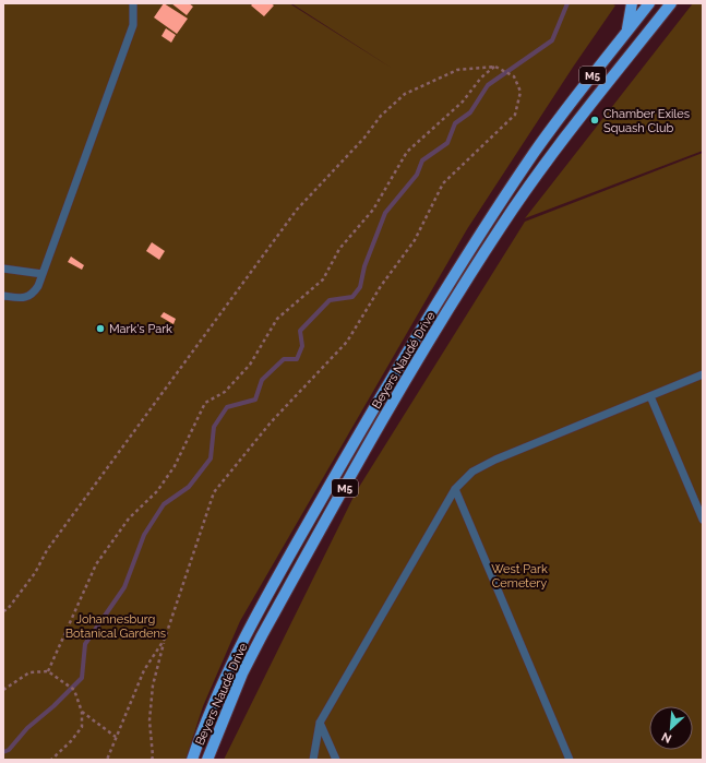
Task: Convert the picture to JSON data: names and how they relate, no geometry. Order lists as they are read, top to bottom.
{
  "streets": {
    "main road": ["M5", "Beyers Naudé Drive"]
  },
  "parks": ["West Park Cemetery", "Johannesburg Botanical Gardens"],
  "places": ["Chamber Exiles Squash Club", "Mark's Park"],
  "north": "bottom left"
}
